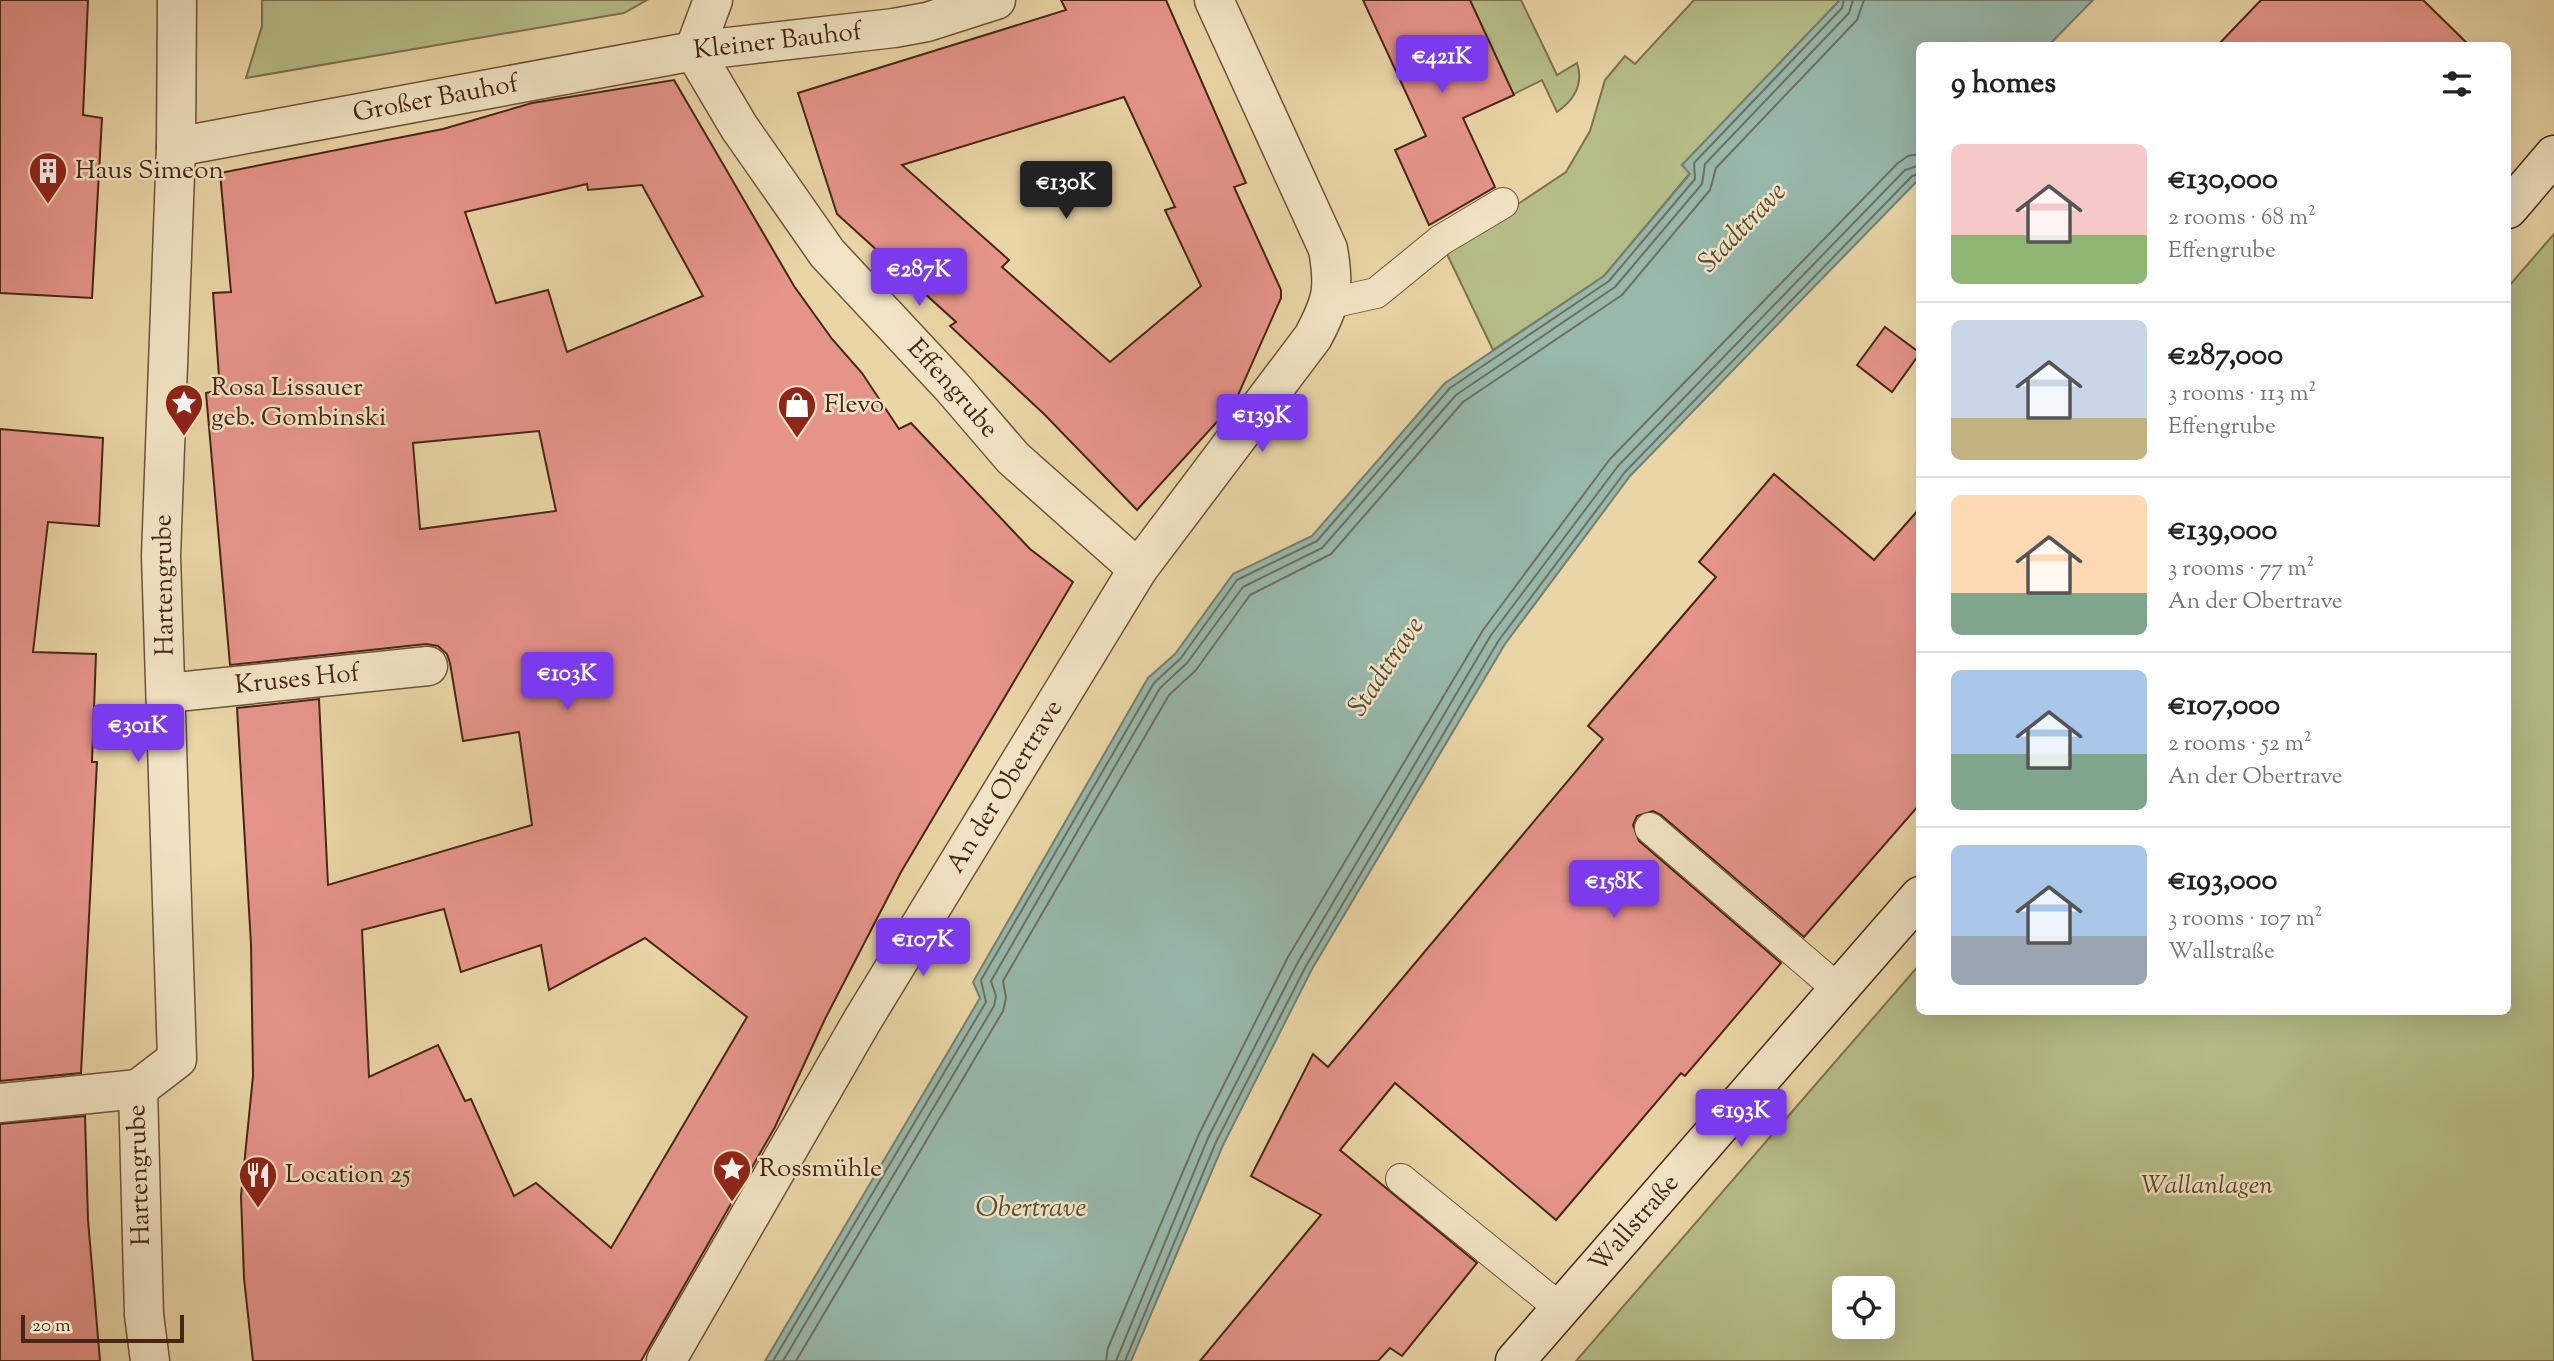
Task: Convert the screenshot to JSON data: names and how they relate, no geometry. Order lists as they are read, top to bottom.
{
  "streets": {
    "street": [
      "Kleiner Bauhof",
      "Großer Bauhof",
      "Effengrube",
      "Hartengrube",
      "Kruses Hof",
      "An der Obertrave",
      "Wallstraße"
    ]
  },
  "crossings": [
    ["Kleiner Bauhof", "Großer Bauhof"],
    ["Kleiner Bauhof", "Effengrube"],
    ["Großer Bauhof", "Effengrube"],
    ["Großer Bauhof", "Hartengrube"],
    ["Effengrube", "An der Obertrave"],
    ["Hartengrube", "Kruses Hof"]
  ],
  "water": ["Stadttrave", "Obertrave"],
  "parks": ["Wallanlagen"],
  "places": {
    "building": ["Haus Simeon"],
    "place": ["Rosa Lissauer geb. Gombinski", "Rossmühle"],
    "shop": ["Flevo"],
    "restaurant": ["Location 25"]
  },
  "scale_bar": "20 m",
  "page": {
    "price": [
      "€421K",
      "€130K",
      "€287K",
      "€139K",
      "€103K",
      "€301K",
      "€158K",
      "€107K",
      "€193K"
    ],
    "heading": "9 homes",
    "list": [
      {
        "name": "€130,000",
        "note": "2 rooms · 68 m² · Effengrube"
      },
      {
        "name": "€287,000",
        "note": "3 rooms · 113 m² · Effengrube"
      },
      {
        "name": "€139,000",
        "note": "3 rooms · 77 m² · An der Obertrave"
      },
      {
        "name": "€107,000",
        "note": "2 rooms · 52 m² · An der Obertrave"
      },
      {
        "name": "€193,000",
        "note": "3 rooms · 107 m² · Wallstraße"
      }
    ],
    "scale": "20 m"
  }
}
